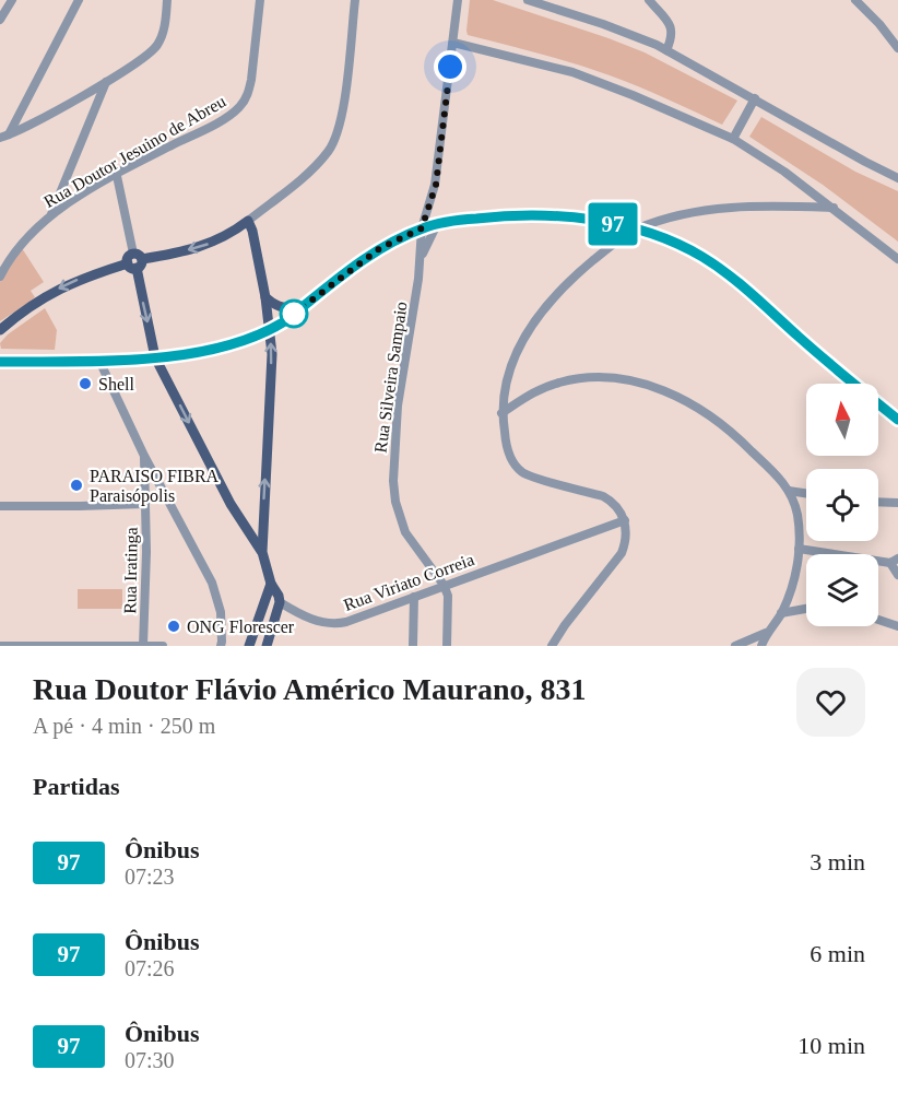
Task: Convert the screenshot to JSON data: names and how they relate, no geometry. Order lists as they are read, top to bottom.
{
  "streets": {
    "street": [
      "Rua Doutor Jesuino de Abreu",
      "Rua Silveira Sampaio",
      "Rua Iratinga",
      "Rua Viriato Correia"
    ]
  },
  "crossings": [
    ["Rua Silveira Sampaio", "Rua Viriato Correia"]
  ],
  "places": ["Shell", "PARAISO FIBRA Paraisópolis", "ONG Florescer"],
  "lines": ["bus line 97"],
  "north": "top",
  "page": {
    "on_map": "97",
    "heading": [
      ["Rua Doutor Flávio Américo Maurano, 831", "A pé · 4 min · 250 m"],
      "Partidas"
    ],
    "list": [
      {
        "mark": "97",
        "name": "Ônibus",
        "note": "07:23",
        "value": "3 min"
      },
      {
        "mark": "97",
        "name": "Ônibus",
        "note": "07:26",
        "value": "6 min"
      },
      {
        "mark": "97",
        "name": "Ônibus",
        "note": "07:30",
        "value": "10 min"
      }
    ]
  }
}
